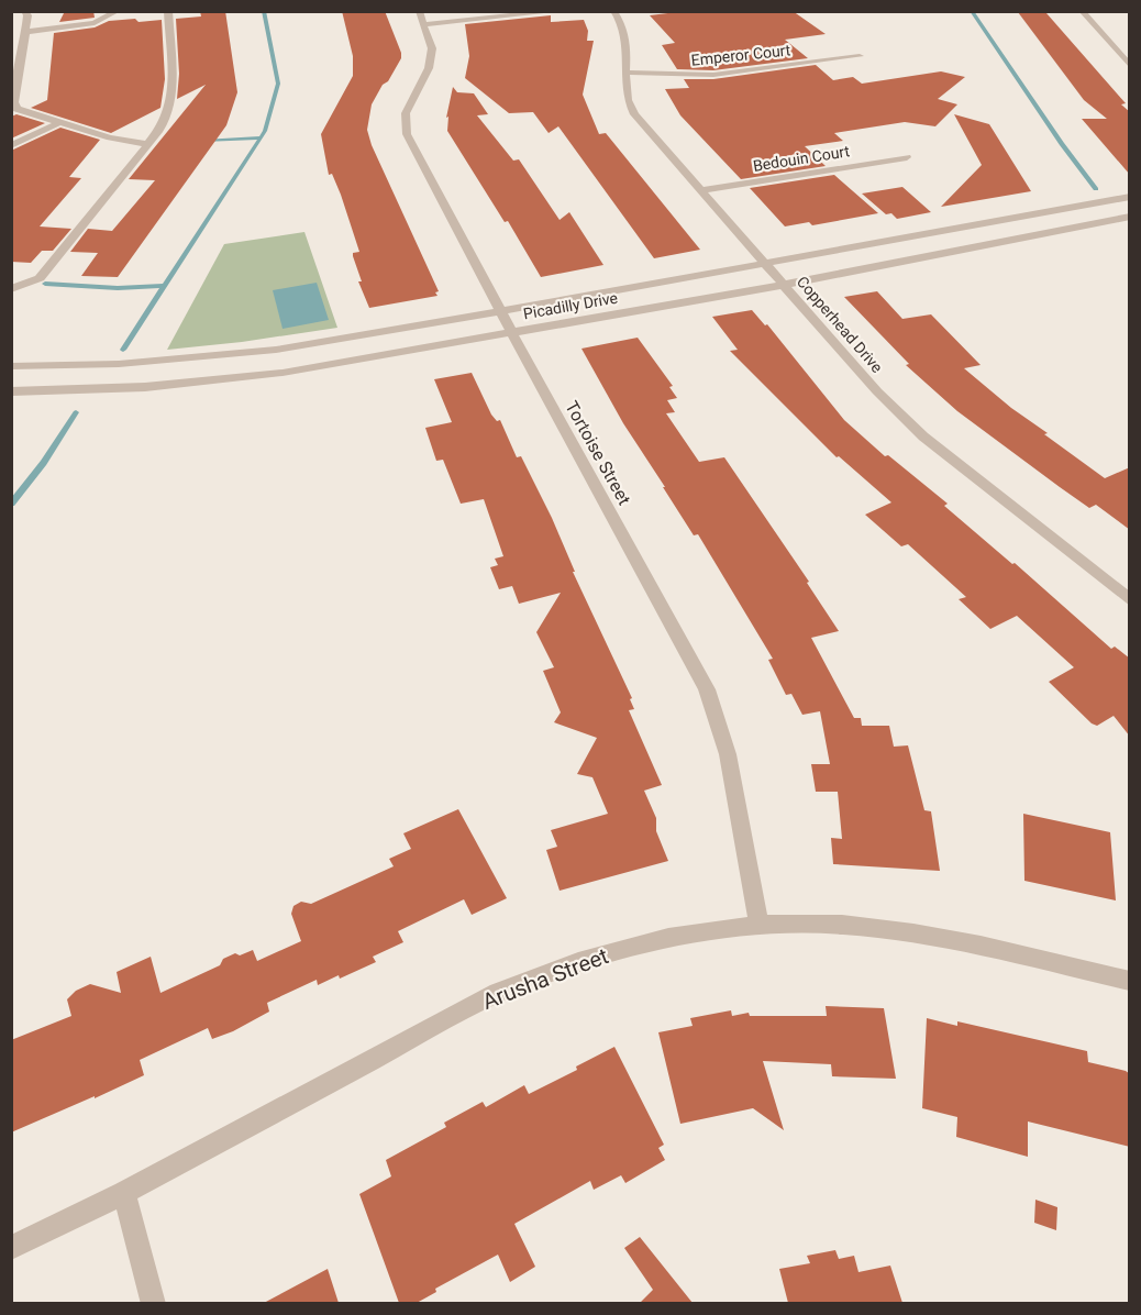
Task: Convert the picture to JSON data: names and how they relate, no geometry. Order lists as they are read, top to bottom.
{
  "streets": {
    "street": [
      "Emperor Court",
      "Bedouin Court",
      "Picadilly Drive",
      "Copperhead Drive",
      "Tortoise Street",
      "Arusha Street"
    ]
  },
  "crossings": [
    ["Emperor Court", "Copperhead Drive"],
    ["Bedouin Court", "Copperhead Drive"],
    ["Picadilly Drive", "Copperhead Drive"],
    ["Picadilly Drive", "Tortoise Street"],
    ["Tortoise Street", "Arusha Street"]
  ]
}
